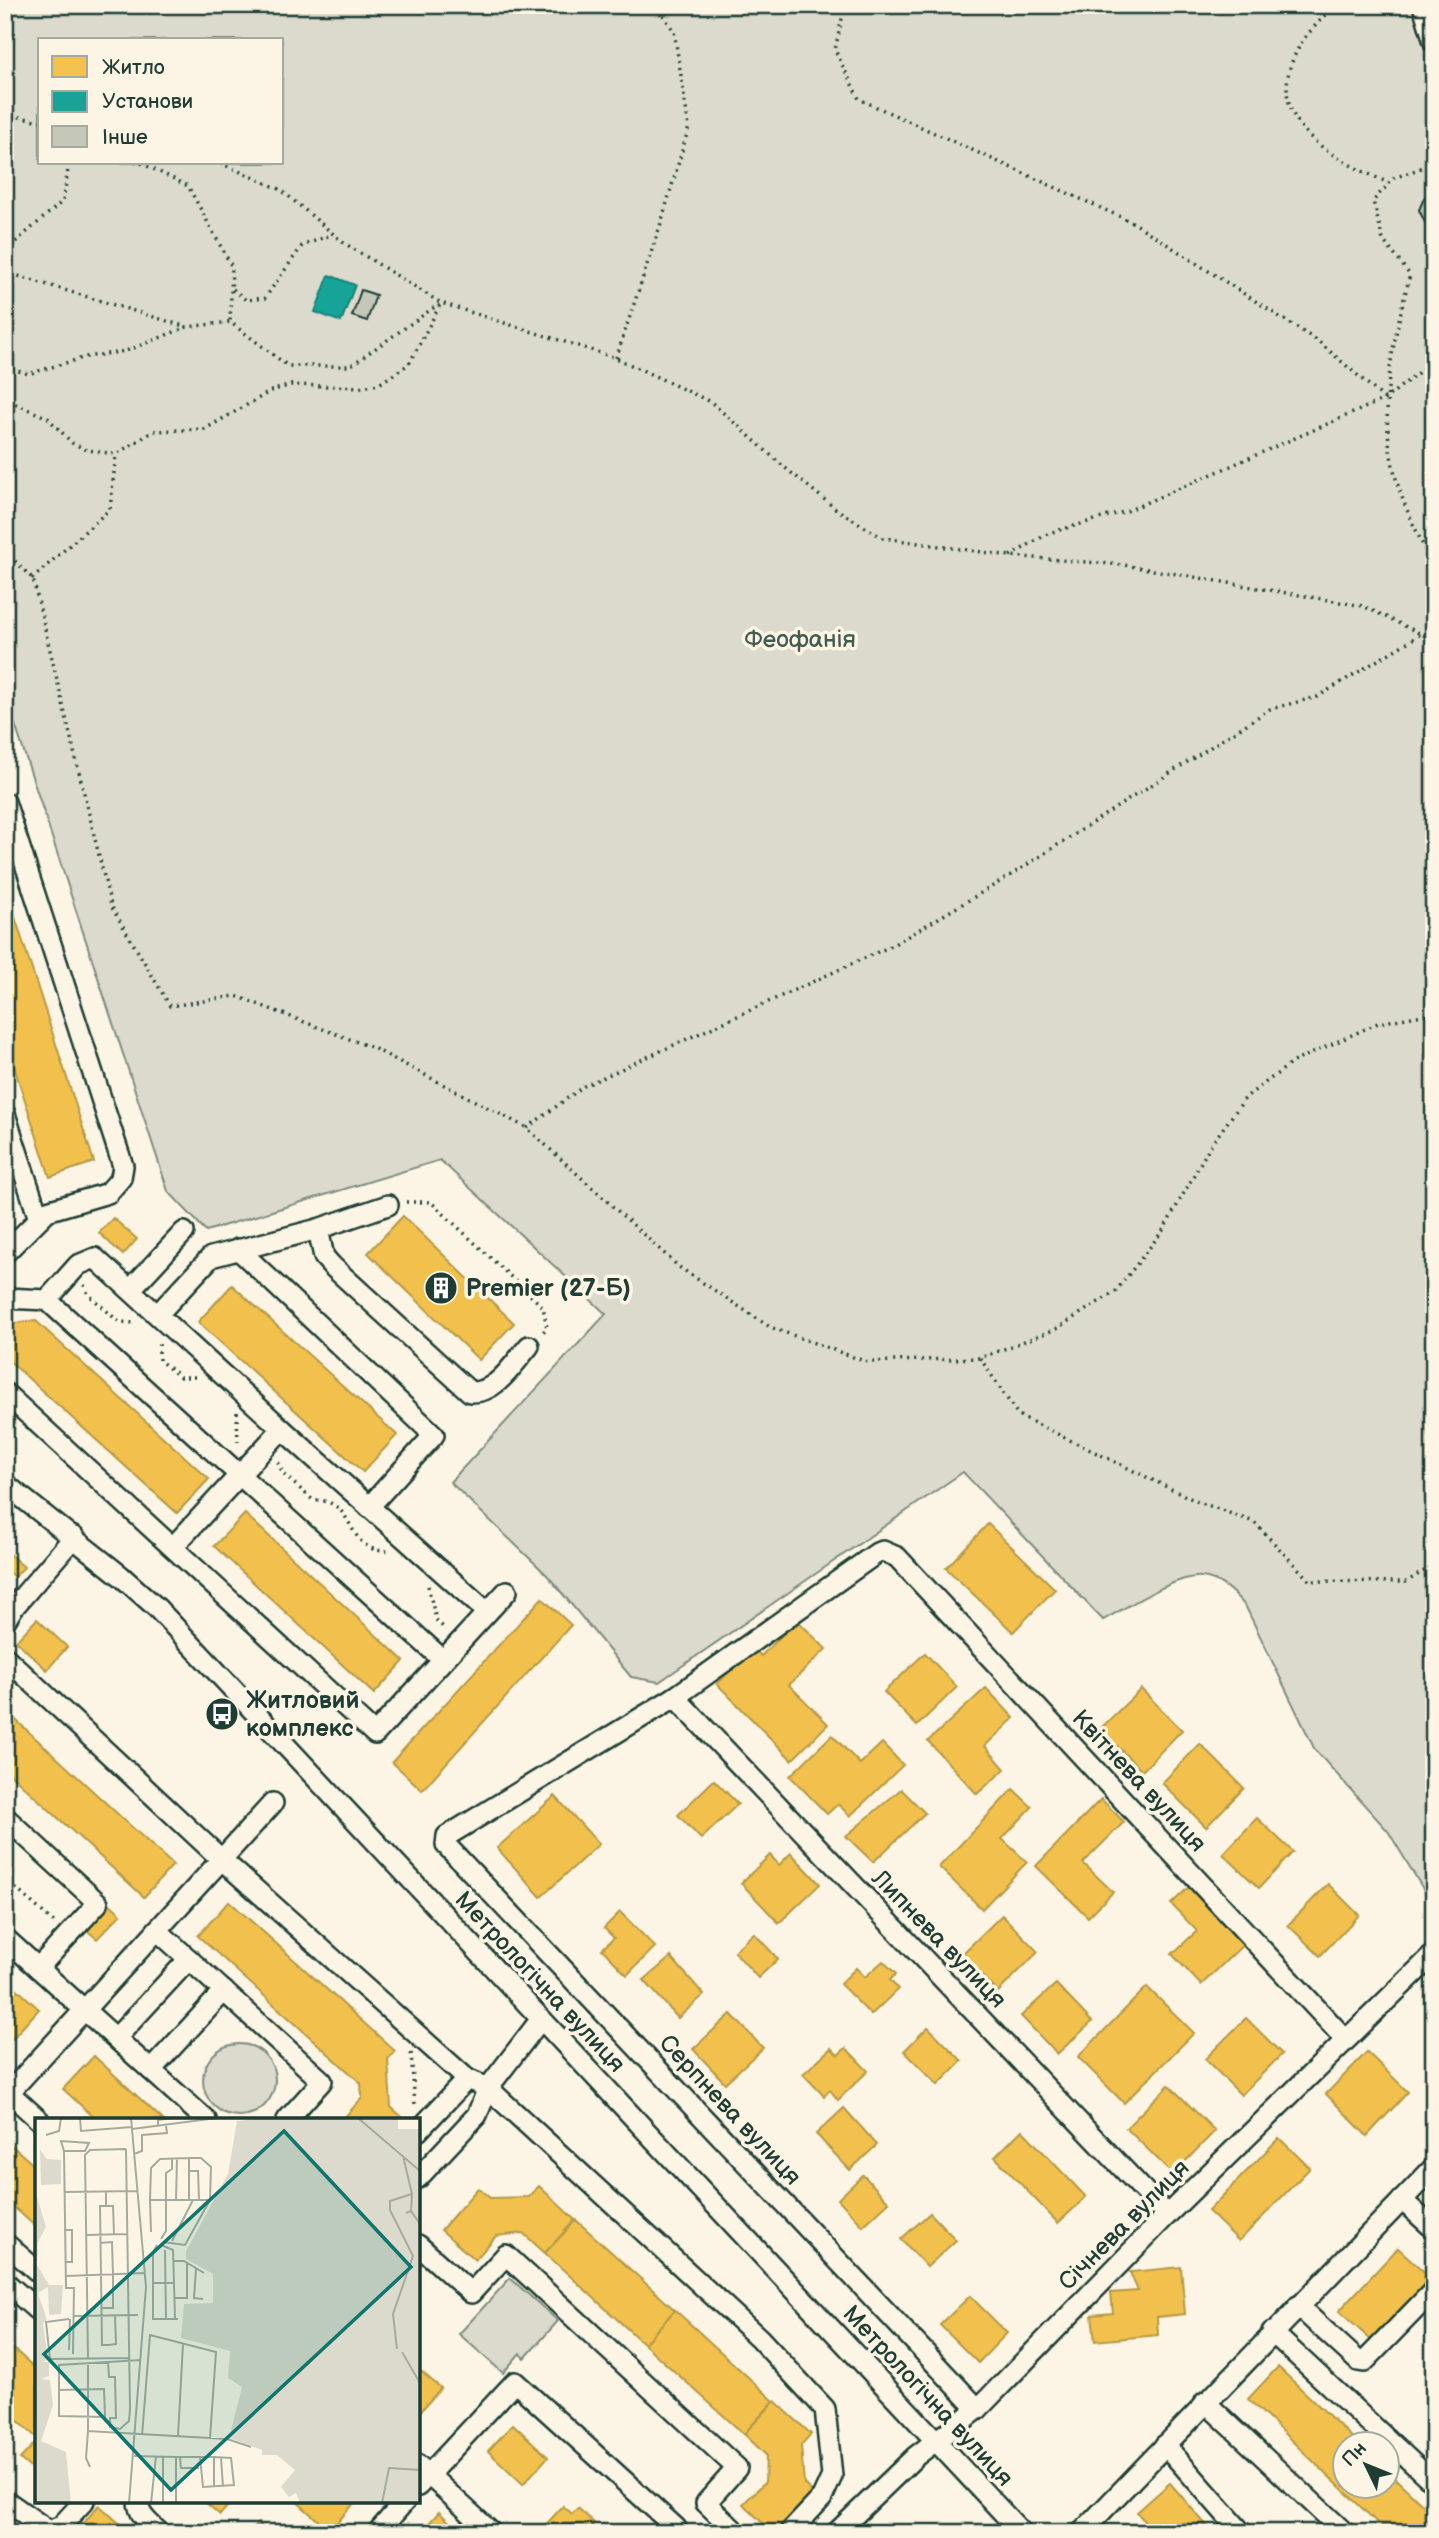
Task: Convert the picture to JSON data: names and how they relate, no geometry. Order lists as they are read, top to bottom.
{
  "streets": {
    "street": [
      "Квітнева вулиця",
      "Липнева вулиця",
      "Метрологічна вулиця",
      "Серпнева вулиця",
      "Січнева вулиця"
    ]
  },
  "crossings": [
    ["Квітнева вулиця", "Липнева вулиця"],
    ["Квітнева вулиця", "Серпнева вулиця"],
    ["Квітнева вулиця", "Січнева вулиця"],
    ["Липнева вулиця", "Серпнева вулиця"],
    ["Липнева вулиця", "Січнева вулиця"],
    ["Метрологічна вулиця", "Січнева вулиця"],
    ["Серпнева вулиця", "Січнева вулиця"]
  ],
  "parks": ["Феофанія"],
  "places": {
    "building": ["Premier (27-Б)"],
    "bus stop": ["Житловий комплекс"]
  },
  "legend": ["Житло", "Установи", "Інше"],
  "north": "top left"
}
